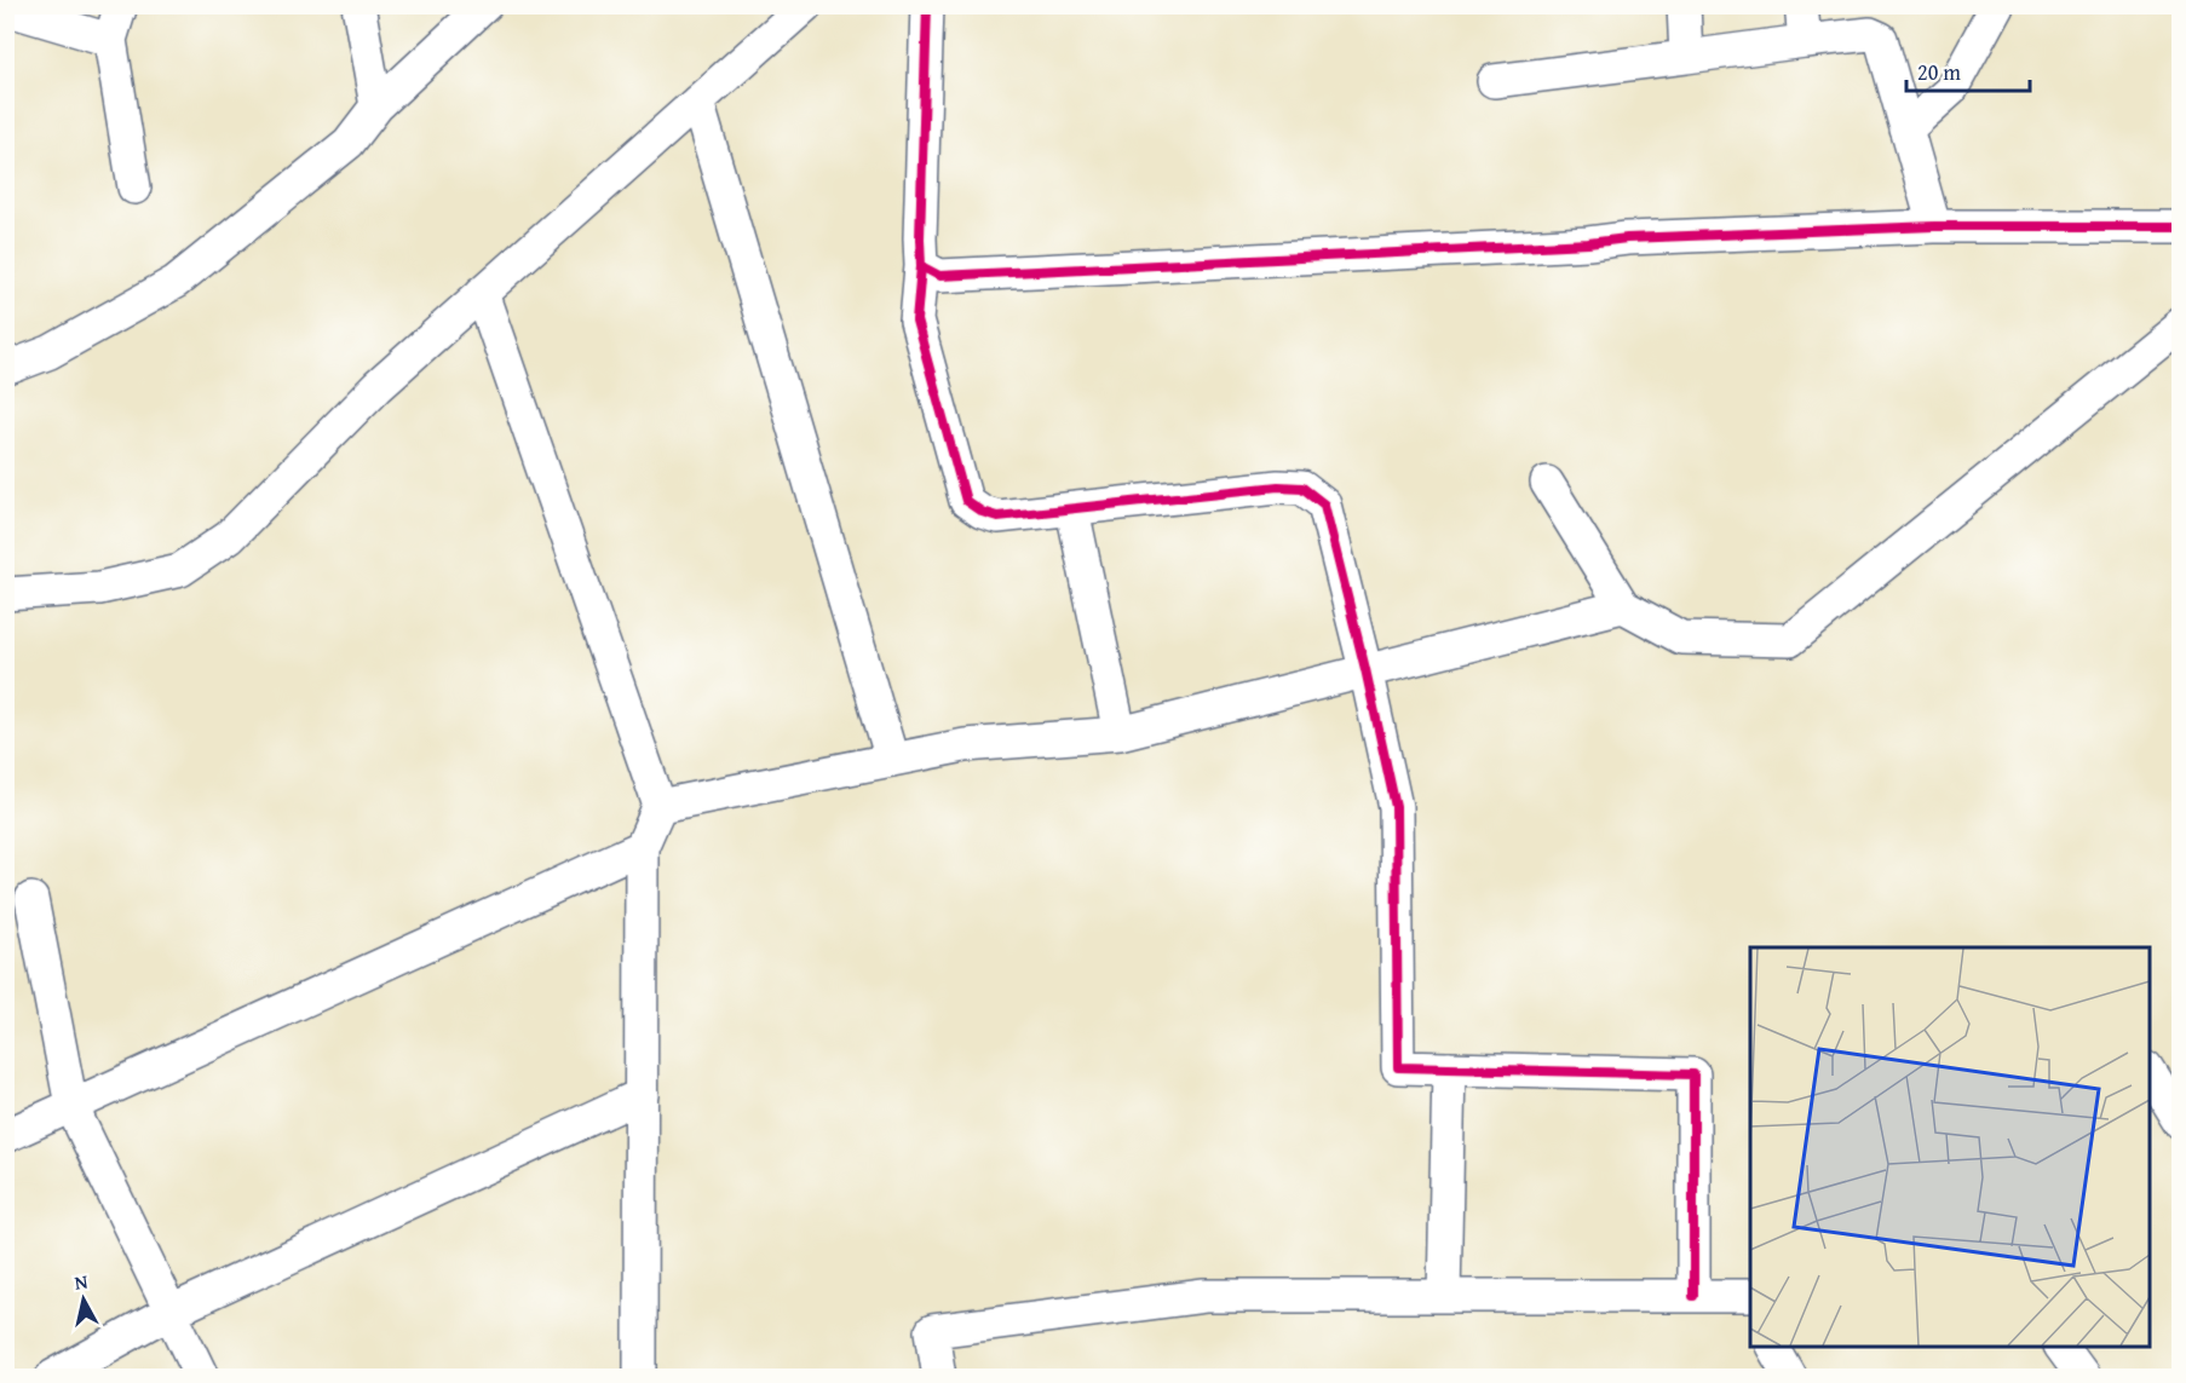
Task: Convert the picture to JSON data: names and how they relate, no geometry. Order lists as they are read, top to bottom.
{
  "scale_bar": "20 m",
  "north": "top"
}
